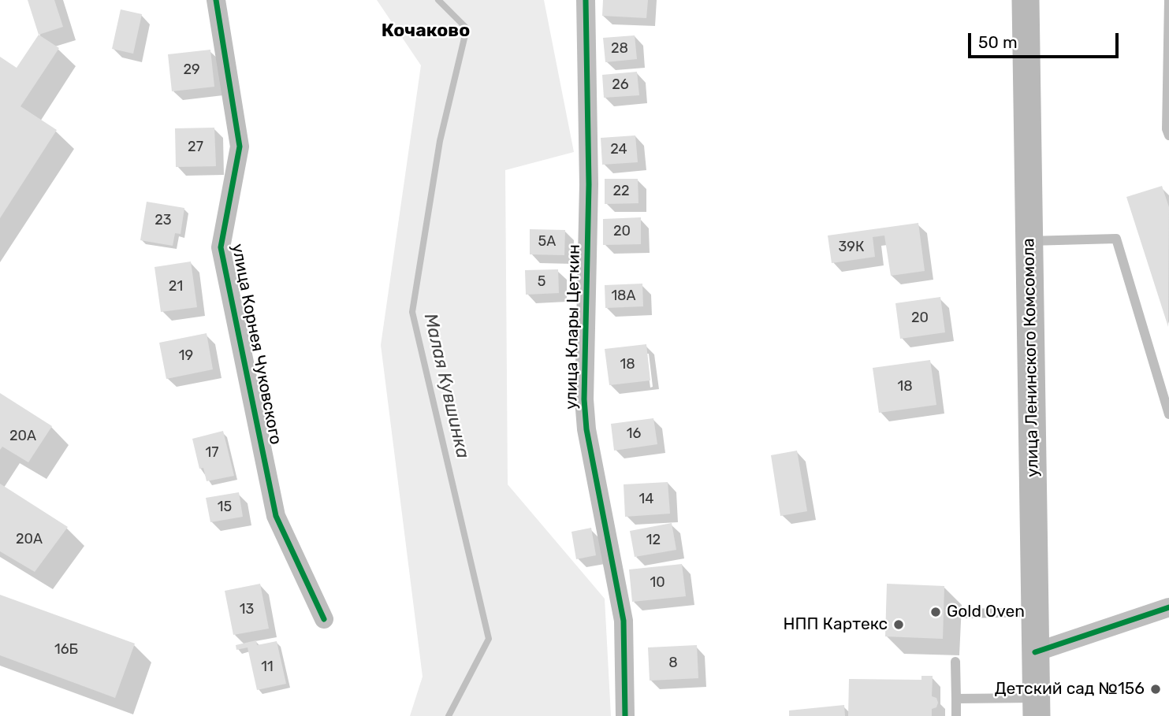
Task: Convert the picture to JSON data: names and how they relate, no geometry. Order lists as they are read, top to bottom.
{
  "streets": {
    "main road": ["улица Ленинского Комсомола"],
    "street": ["улица Клары Цеткин", "улица Корнея Чуковского"]
  },
  "districts": ["Кочаково"],
  "water": ["Малая Кувшинка"],
  "places": ["Gold Oven", "НПП Картекс", "Детский сад №156"],
  "house_numbers": [
    "28",
    "29",
    "26",
    "27",
    "24",
    "22",
    "23",
    "20",
    "5А",
    "39К",
    "5",
    "21",
    "18А",
    "20",
    "19",
    "18",
    "18",
    "16",
    "20А",
    "17",
    "14",
    "15",
    "20А",
    "12",
    "10",
    "13",
    "16Б",
    "8",
    "11"
  ],
  "scale_bar": "50 m"
}
